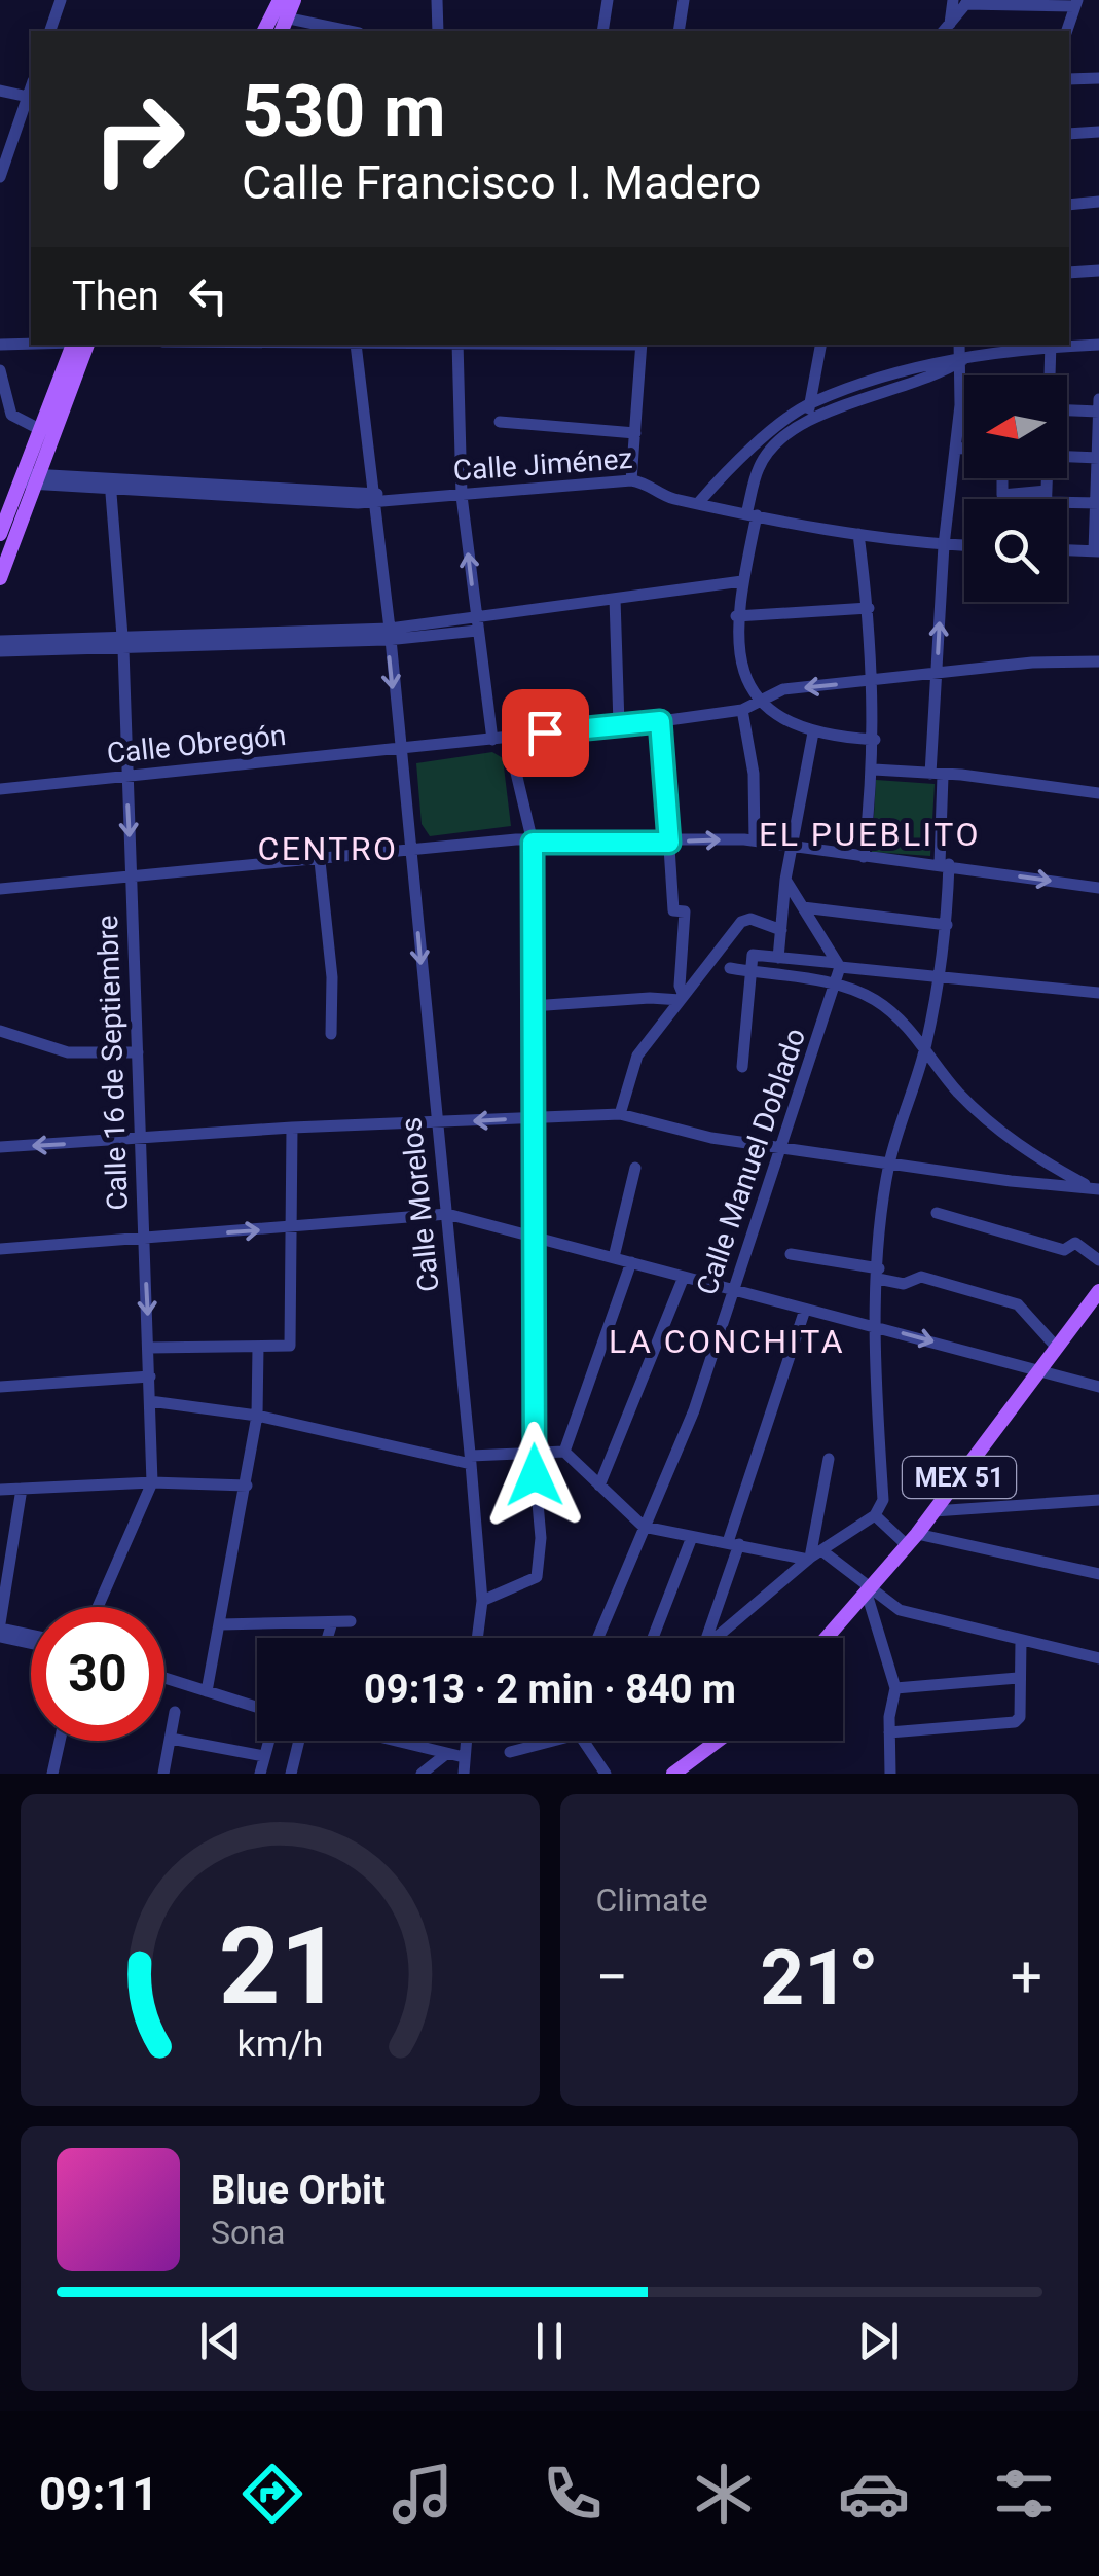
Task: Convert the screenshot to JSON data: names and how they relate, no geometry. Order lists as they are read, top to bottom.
{
  "streets": {
    "main road": ["MEX 51"],
    "street": [
      "Calle Jiménez",
      "Calle Obregón",
      "Calle 16 de Septiembre",
      "Calle Manuel Doblado",
      "Calle Morelos"
    ]
  },
  "crossings": [
    ["Calle Jiménez", "Calle 16 de Septiembre"],
    ["Calle Jiménez", "Calle Morelos"],
    ["Calle Obregón", "Calle 16 de Septiembre"],
    ["Calle Obregón", "Calle Morelos"]
  ],
  "districts": ["EL PUEBLITO", "CENTRO", "LA CONCHITA"],
  "north": "left",
  "page": {
    "turn": ["530 m", "Calle Francisco I. Madero"],
    "then": "Then",
    "limit": "30",
    "trip": "09:13 · 2 min · 840 m",
    "tile": "Climate",
    "heat": ["−", "21°", "+"],
    "song": ["Blue Orbit", "Sona"],
    "tabs": "09:11",
    "gauge": ["21", "km/h"]
  }
}
